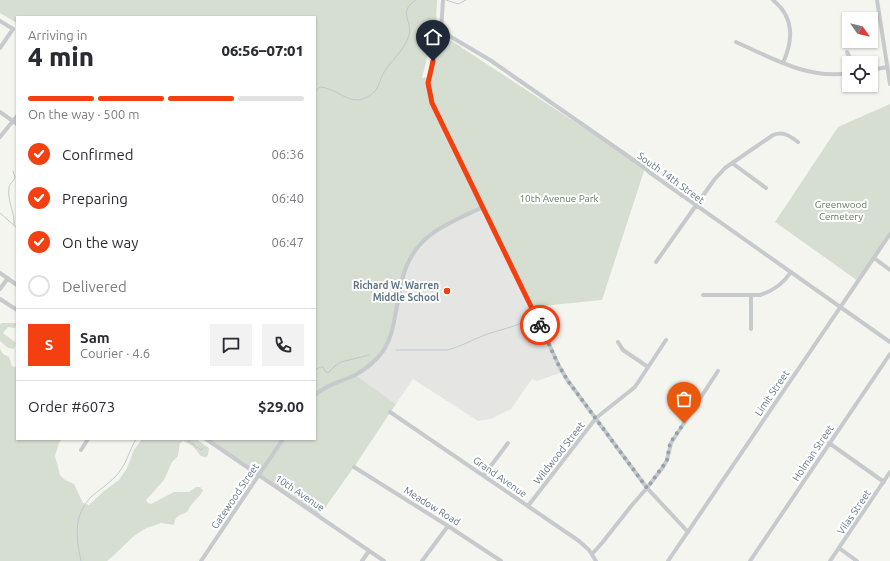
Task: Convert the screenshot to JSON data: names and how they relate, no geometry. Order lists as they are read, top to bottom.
{
  "streets": {
    "street": [
      "South 14th Street",
      "Limit Street",
      "Wildwood Street",
      "Holman Street",
      "Grand Avenue",
      "10th Avenue",
      "Gatewood Street",
      "Meadow Road",
      "Vilas Street"
    ]
  },
  "crossings": [
    ["South 14th Street", "Limit Street"],
    ["Wildwood Street", "Grand Avenue"],
    ["10th Avenue", "Gatewood Street"]
  ],
  "parks": ["10th Avenue Park", "Greenwood Cemetery"],
  "places": ["Richard W. Warren Middle School"],
  "north": "bottom right",
  "page": {
    "heading": ["4 min", "Arriving in", "06:56–07:01"],
    "panel": [
      "Sam",
      "Courier · 4.6",
      "Order #6073",
      "$29.00"
    ],
    "bar": "On the way · 500 m",
    "list": [
      ["Confirmed", "06:36"],
      ["Preparing", "06:40"],
      ["On the way", "06:47"],
      "Delivered"
    ],
    "round": "S"
  }
}
